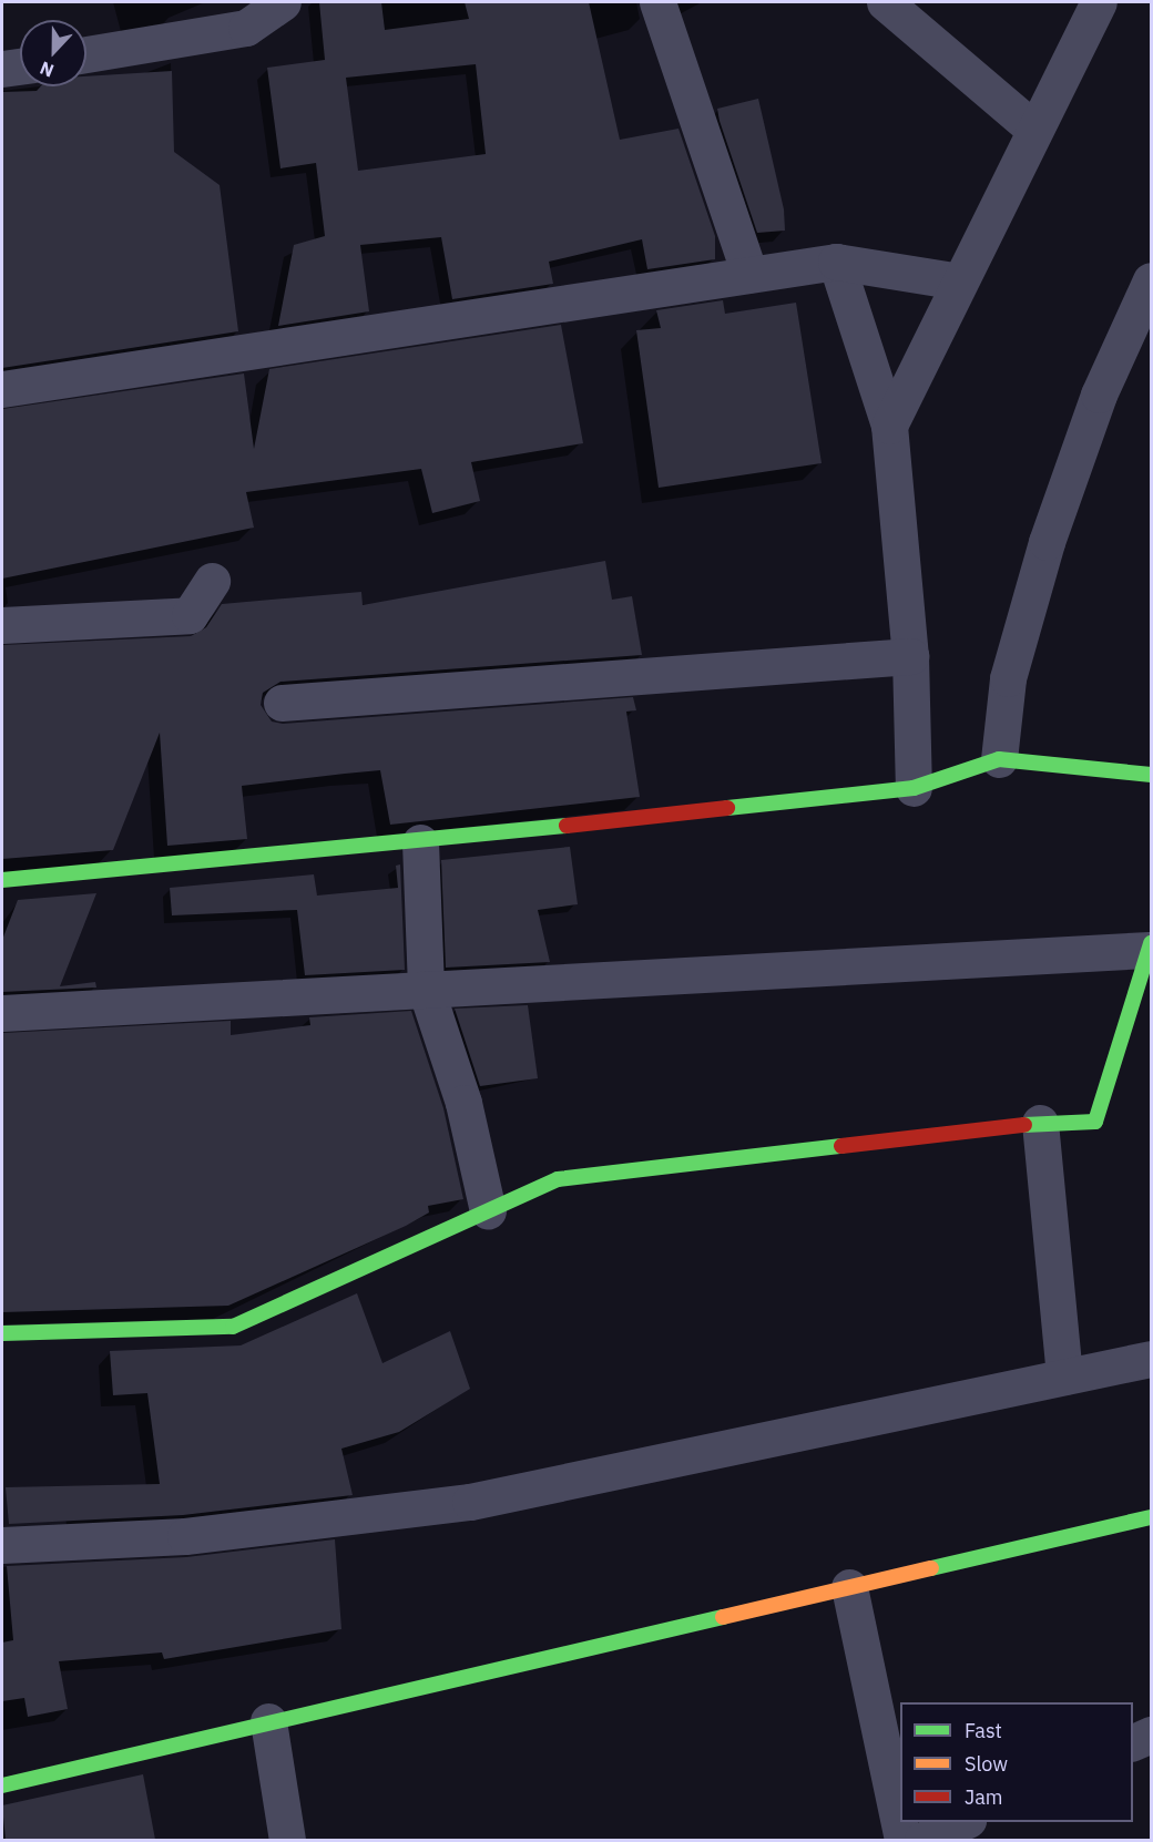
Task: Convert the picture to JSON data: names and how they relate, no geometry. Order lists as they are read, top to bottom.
{
  "legend": ["Fast", "Slow", "Jam"],
  "north": "bottom"
}
